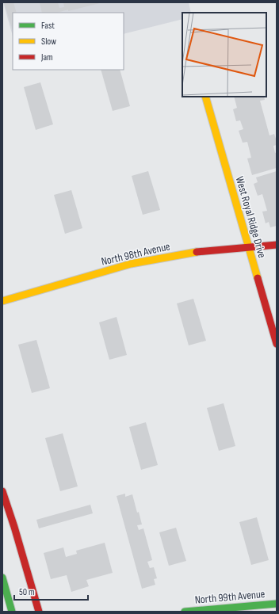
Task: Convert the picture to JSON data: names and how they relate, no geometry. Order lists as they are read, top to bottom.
{
  "streets": {
    "street": ["West Royal Ridge Drive", "North 98th Avenue", "North 99th Avenue"]
  },
  "crossings": [
    ["West Royal Ridge Drive", "North 98th Avenue"]
  ],
  "legend": ["Fast", "Slow", "Jam"],
  "scale_bar": "50 m"
}
